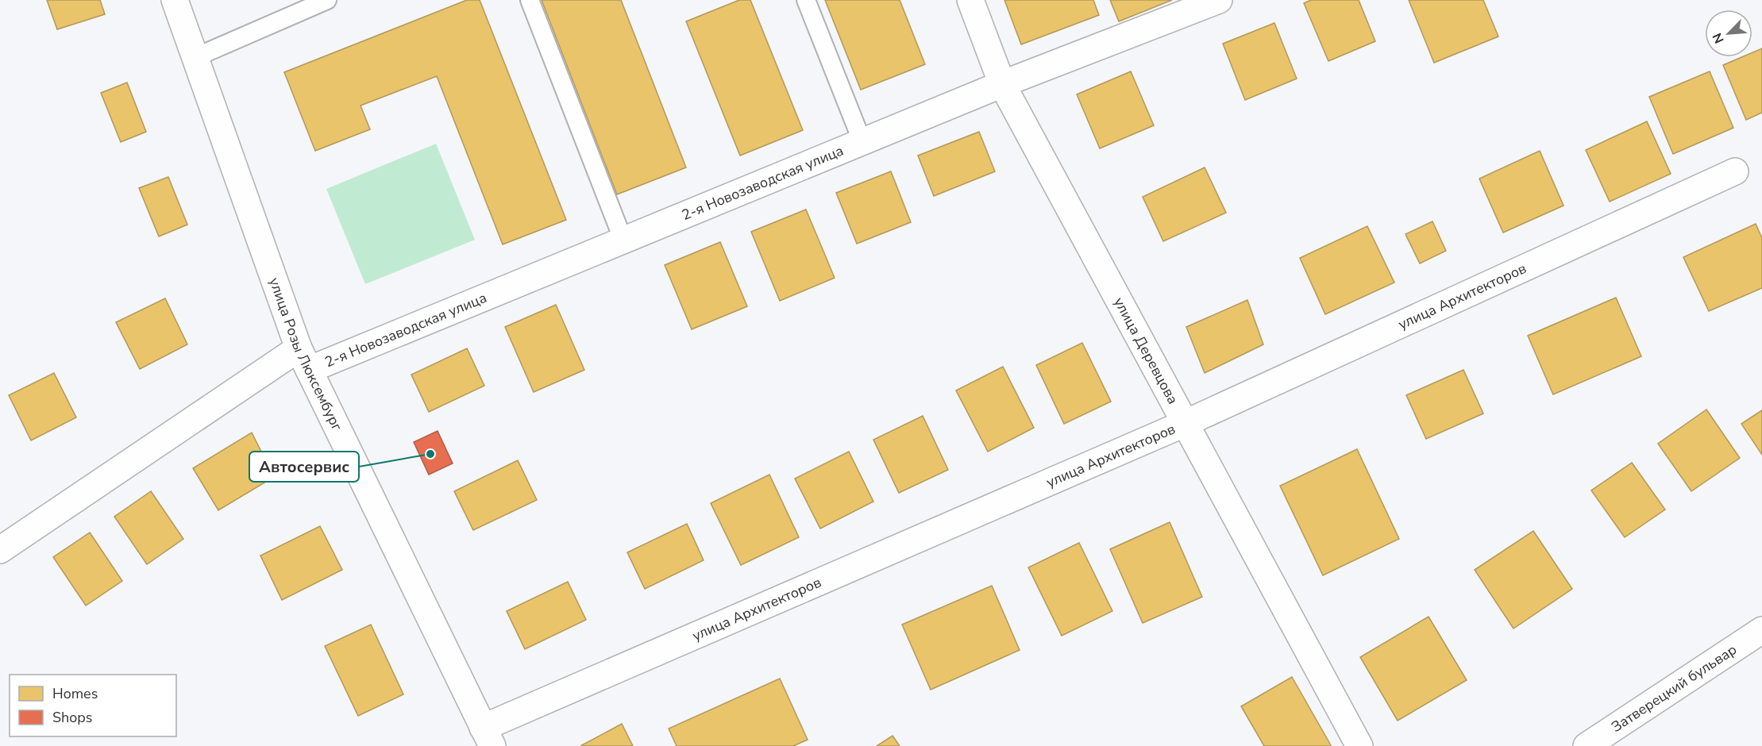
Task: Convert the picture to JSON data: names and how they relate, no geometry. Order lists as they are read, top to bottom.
{
  "streets": {
    "street": [
      "2-я Новозаводская улица",
      "улица Архитекторов",
      "улица Деревцова",
      "улица Розы Люксембург",
      "Затверецкий бульвар"
    ]
  },
  "crossings": [
    ["2-я Новозаводская улица", "улица Деревцова"],
    ["2-я Новозаводская улица", "улица Розы Люксембург"],
    ["улица Архитекторов", "улица Деревцова"],
    ["улица Архитекторов", "улица Розы Люксембург"]
  ],
  "places": ["Автосервис"],
  "legend": ["Homes", "Shops"],
  "north": "bottom left"
}
